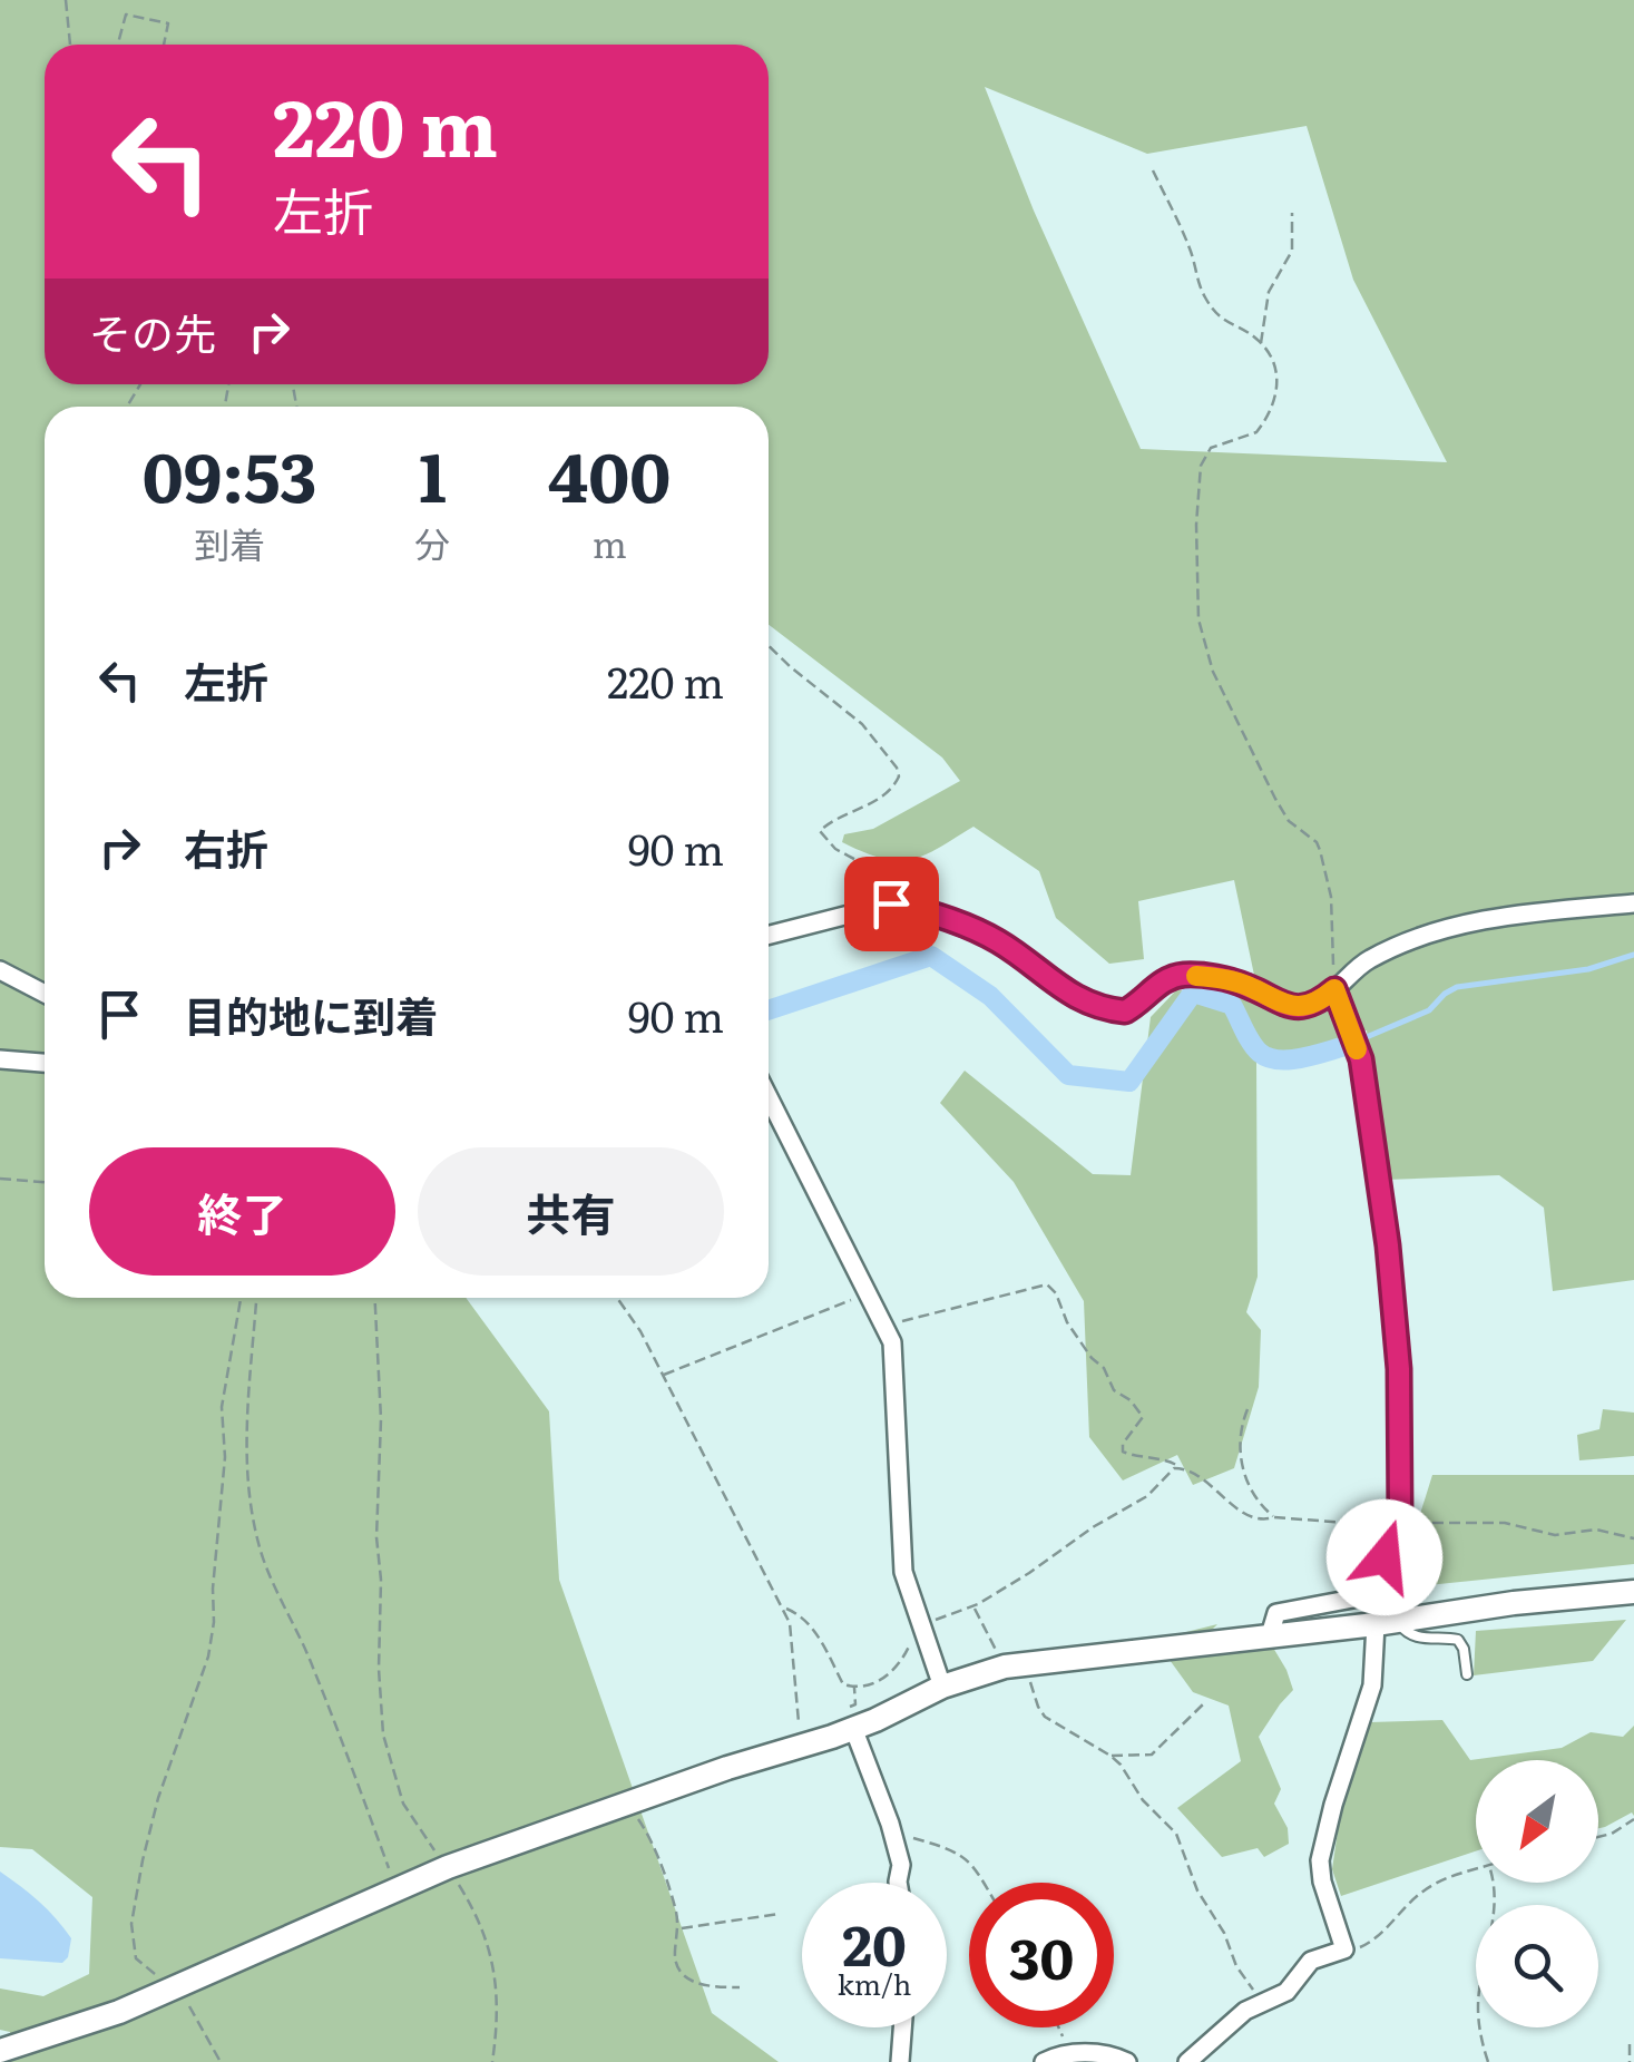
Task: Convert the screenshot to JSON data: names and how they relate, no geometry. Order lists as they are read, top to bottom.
{
  "north": "bottom left",
  "page": {
    "turn": ["220 m", "左折"],
    "then": "その先",
    "eta": [
      "09:53",
      "到着",
      "1",
      "分",
      "400",
      "m"
    ],
    "list": [
      {
        "name": "左折",
        "value": "220 m"
      },
      {
        "name": "右折",
        "value": "90 m"
      },
      {
        "name": "目的地に到着",
        "value": "90 m"
      }
    ],
    "buttons": ["終了", "共有"],
    "speed": "20 km/h",
    "limit": "30"
  }
}
